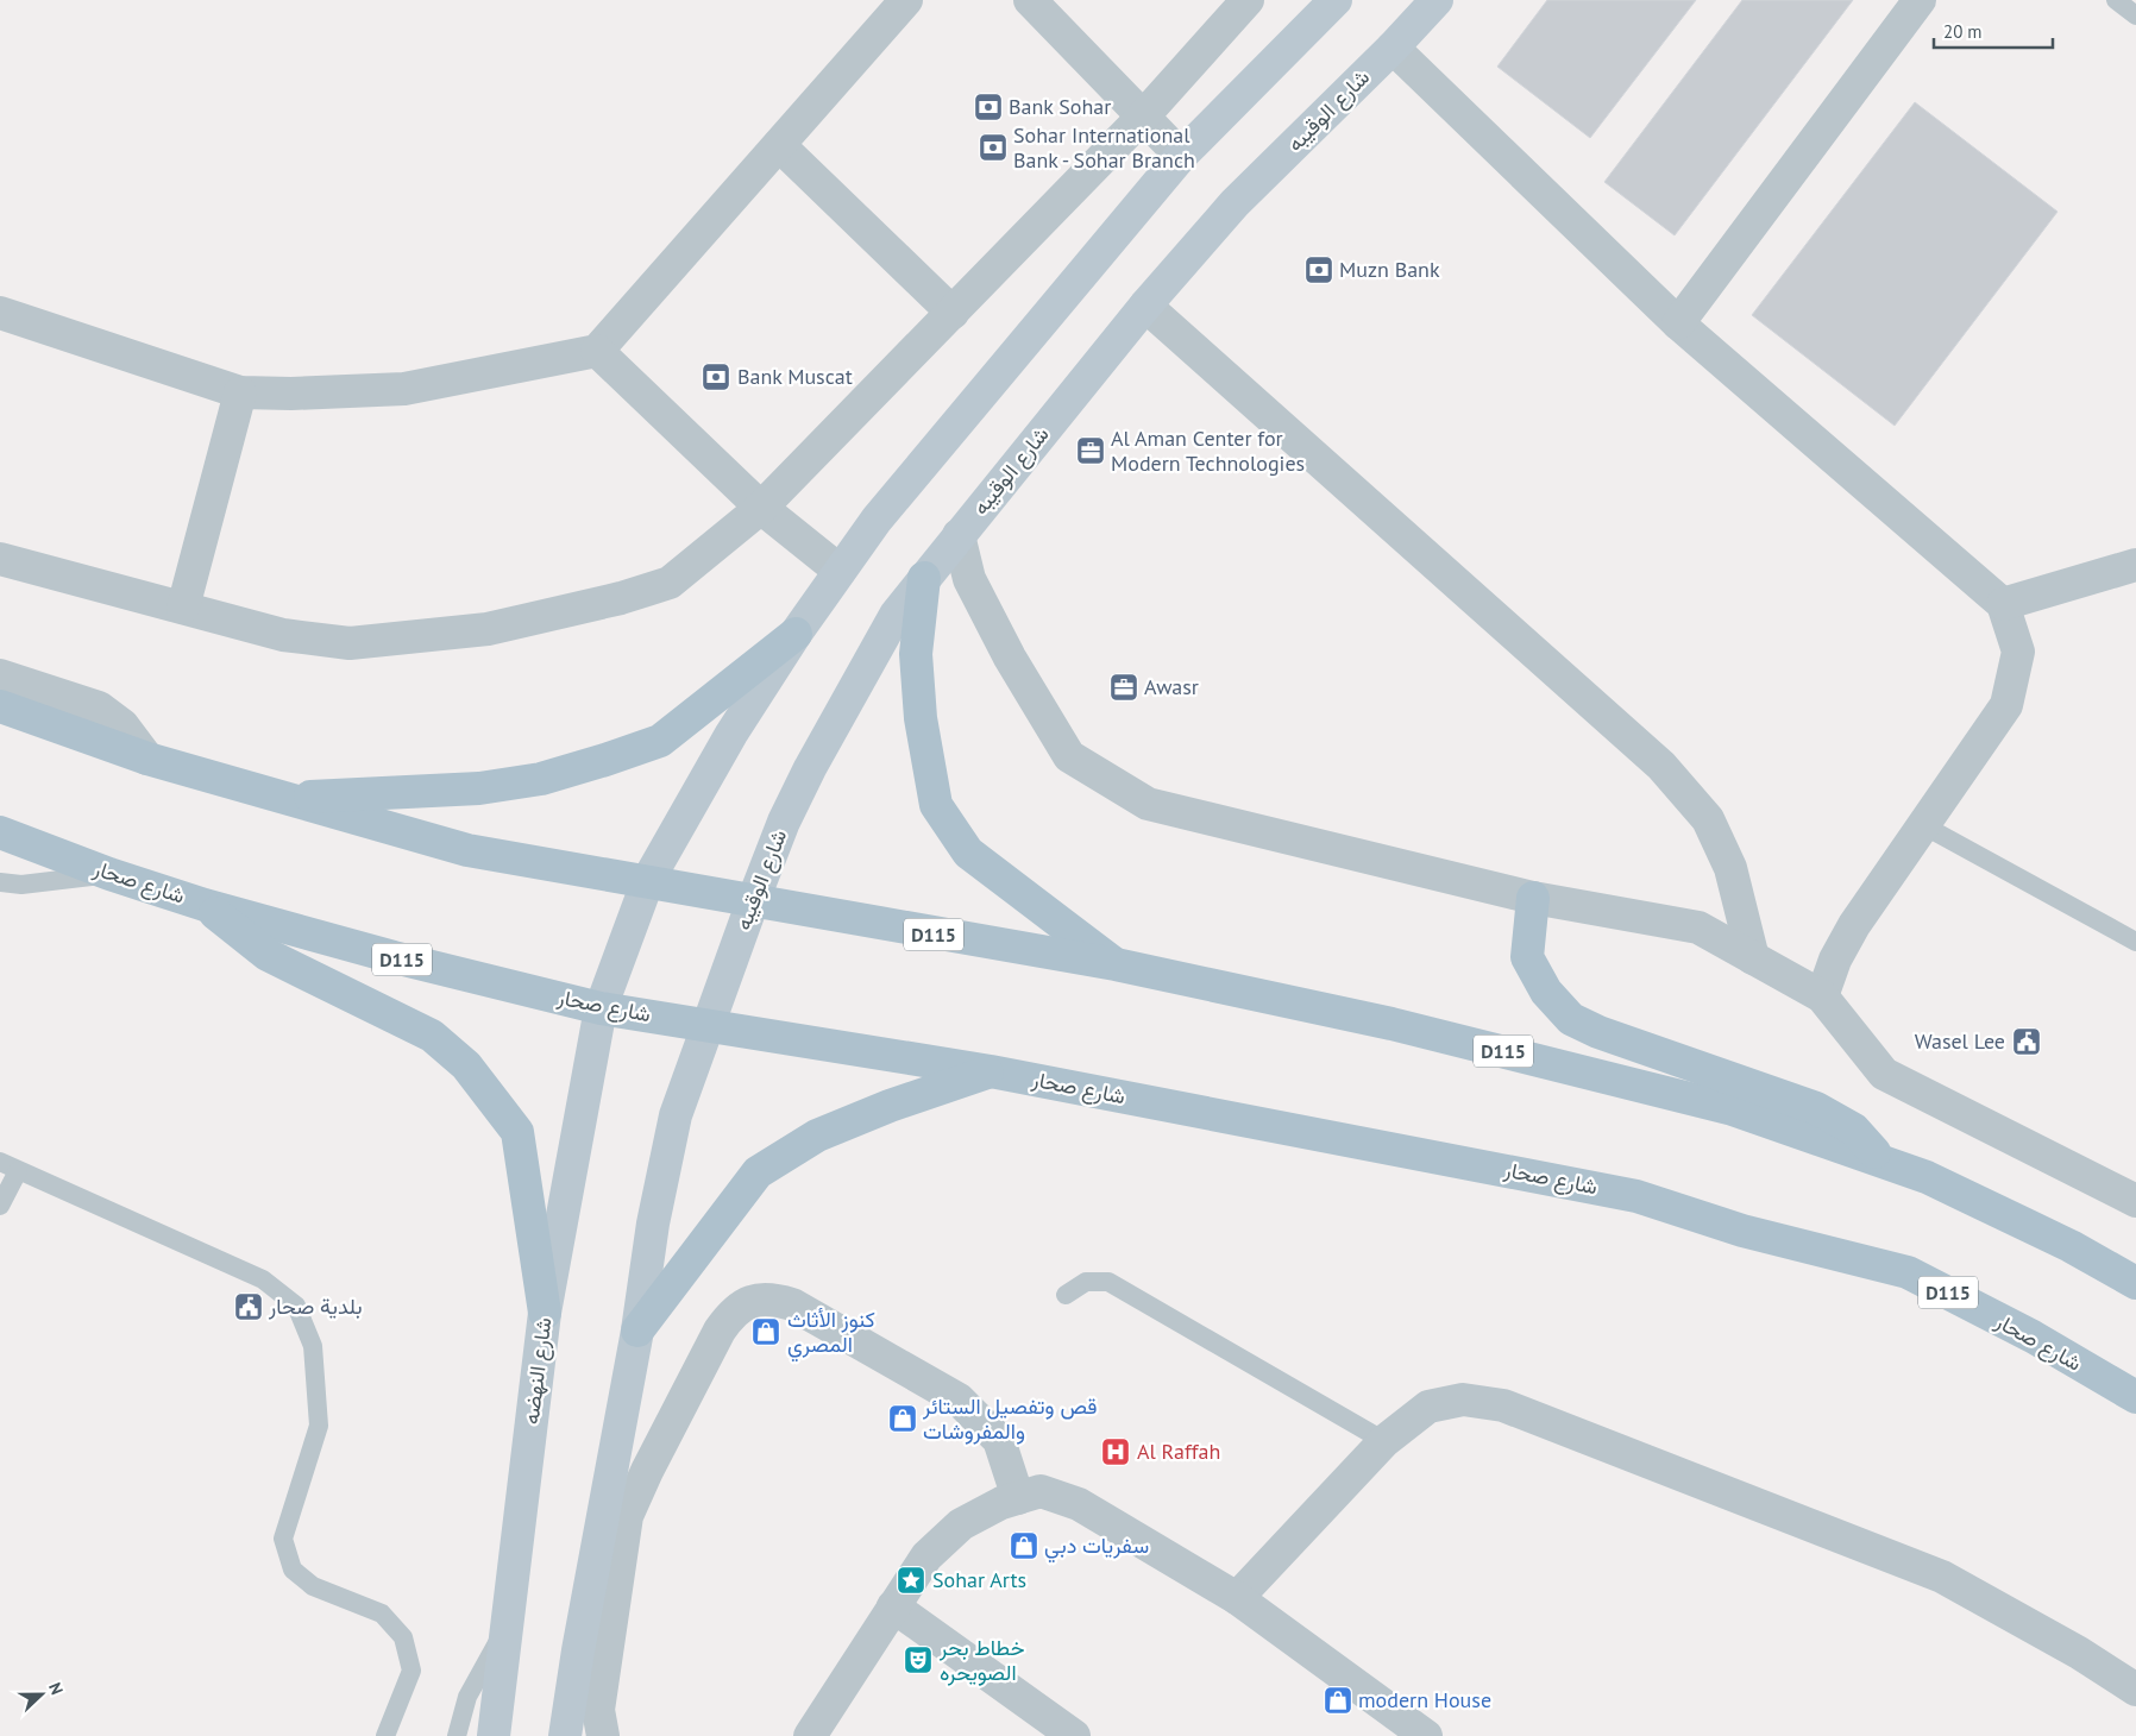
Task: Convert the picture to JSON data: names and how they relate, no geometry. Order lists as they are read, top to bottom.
{
  "streets": {
    "main road": [
      "شارع الوقيبه",
      "شارع صحار",
      "D115",
      "شارع النهضه"
    ]
  },
  "crossings": [
    ["شارع الوقيبه", "شارع صحار"],
    ["شارع الوقيبه", "D115"],
    ["شارع صحار", "شارع النهضه"]
  ],
  "places": {
    "bank": [
      "Bank Sohar",
      "Sohar International Bank - Sohar Branch",
      "Muzn Bank",
      "Bank Muscat"
    ],
    "office": ["Al Aman Center for Modern Technologies", "Awasr"],
    "public building": ["Wasel Lee", "بلدية صحار"],
    "shop": [
      "كنوز الأثاث المصري",
      "قص وتفصيل الستائر والمفروشات",
      "سفريات دبي",
      "modern House"
    ],
    "hospital": ["Al Raffah"],
    "place": ["Sohar Arts"],
    "theatre": ["خطاط بحر الصويحره"]
  },
  "scale_bar": "20 m",
  "north": "right"
}
